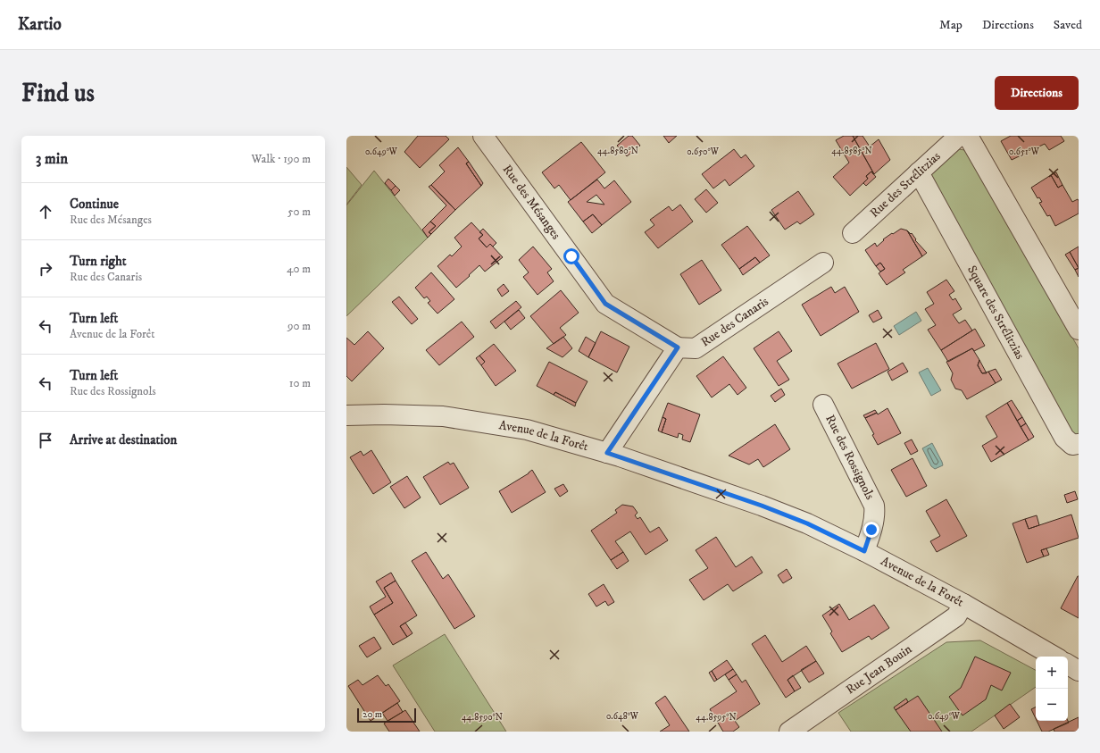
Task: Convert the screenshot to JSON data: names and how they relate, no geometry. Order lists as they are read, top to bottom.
{
  "streets": {
    "street": [
      "Rue des Strélitzias",
      "Rue des Mésanges",
      "Square des Strélitzias",
      "Rue des Canaris",
      "Avenue de la Forêt",
      "Rue des Rossignols",
      "Rue Jean Bouin"
    ]
  },
  "crossings": [
    ["Rue des Strélitzias", "Square des Strélitzias"],
    ["Rue des Mésanges", "Rue des Canaris"],
    ["Avenue de la Forêt", "Rue des Rossignols"],
    ["Avenue de la Forêt", "Rue Jean Bouin"]
  ],
  "scale_bar": "20 m",
  "page": {
    "header": "Kartio",
    "nav": ["Map", "Directions", "Saved"],
    "buttons": "Directions",
    "title": "Find us",
    "heading": ["3 min", "Walk · 190 m"],
    "list": [
      ["Continue", "Rue des Mésanges", "50 m"],
      ["Turn right", "Rue des Canaris", "40 m"],
      ["Turn left", "Avenue de la Forêt", "90 m"],
      ["Turn left", "Rue des Rossignols", "10 m"],
      "Arrive at destination"
    ],
    "map_buttons": ["+", "−"],
    "scale": "20 m"
  },
  "coordinates": [
    "44.8580°N",
    "44.8585°N",
    "0.649°W",
    "0.650°W",
    "0.651°W",
    "0.648°W",
    "44.8590°N",
    "44.8595°N"
  ]
}
